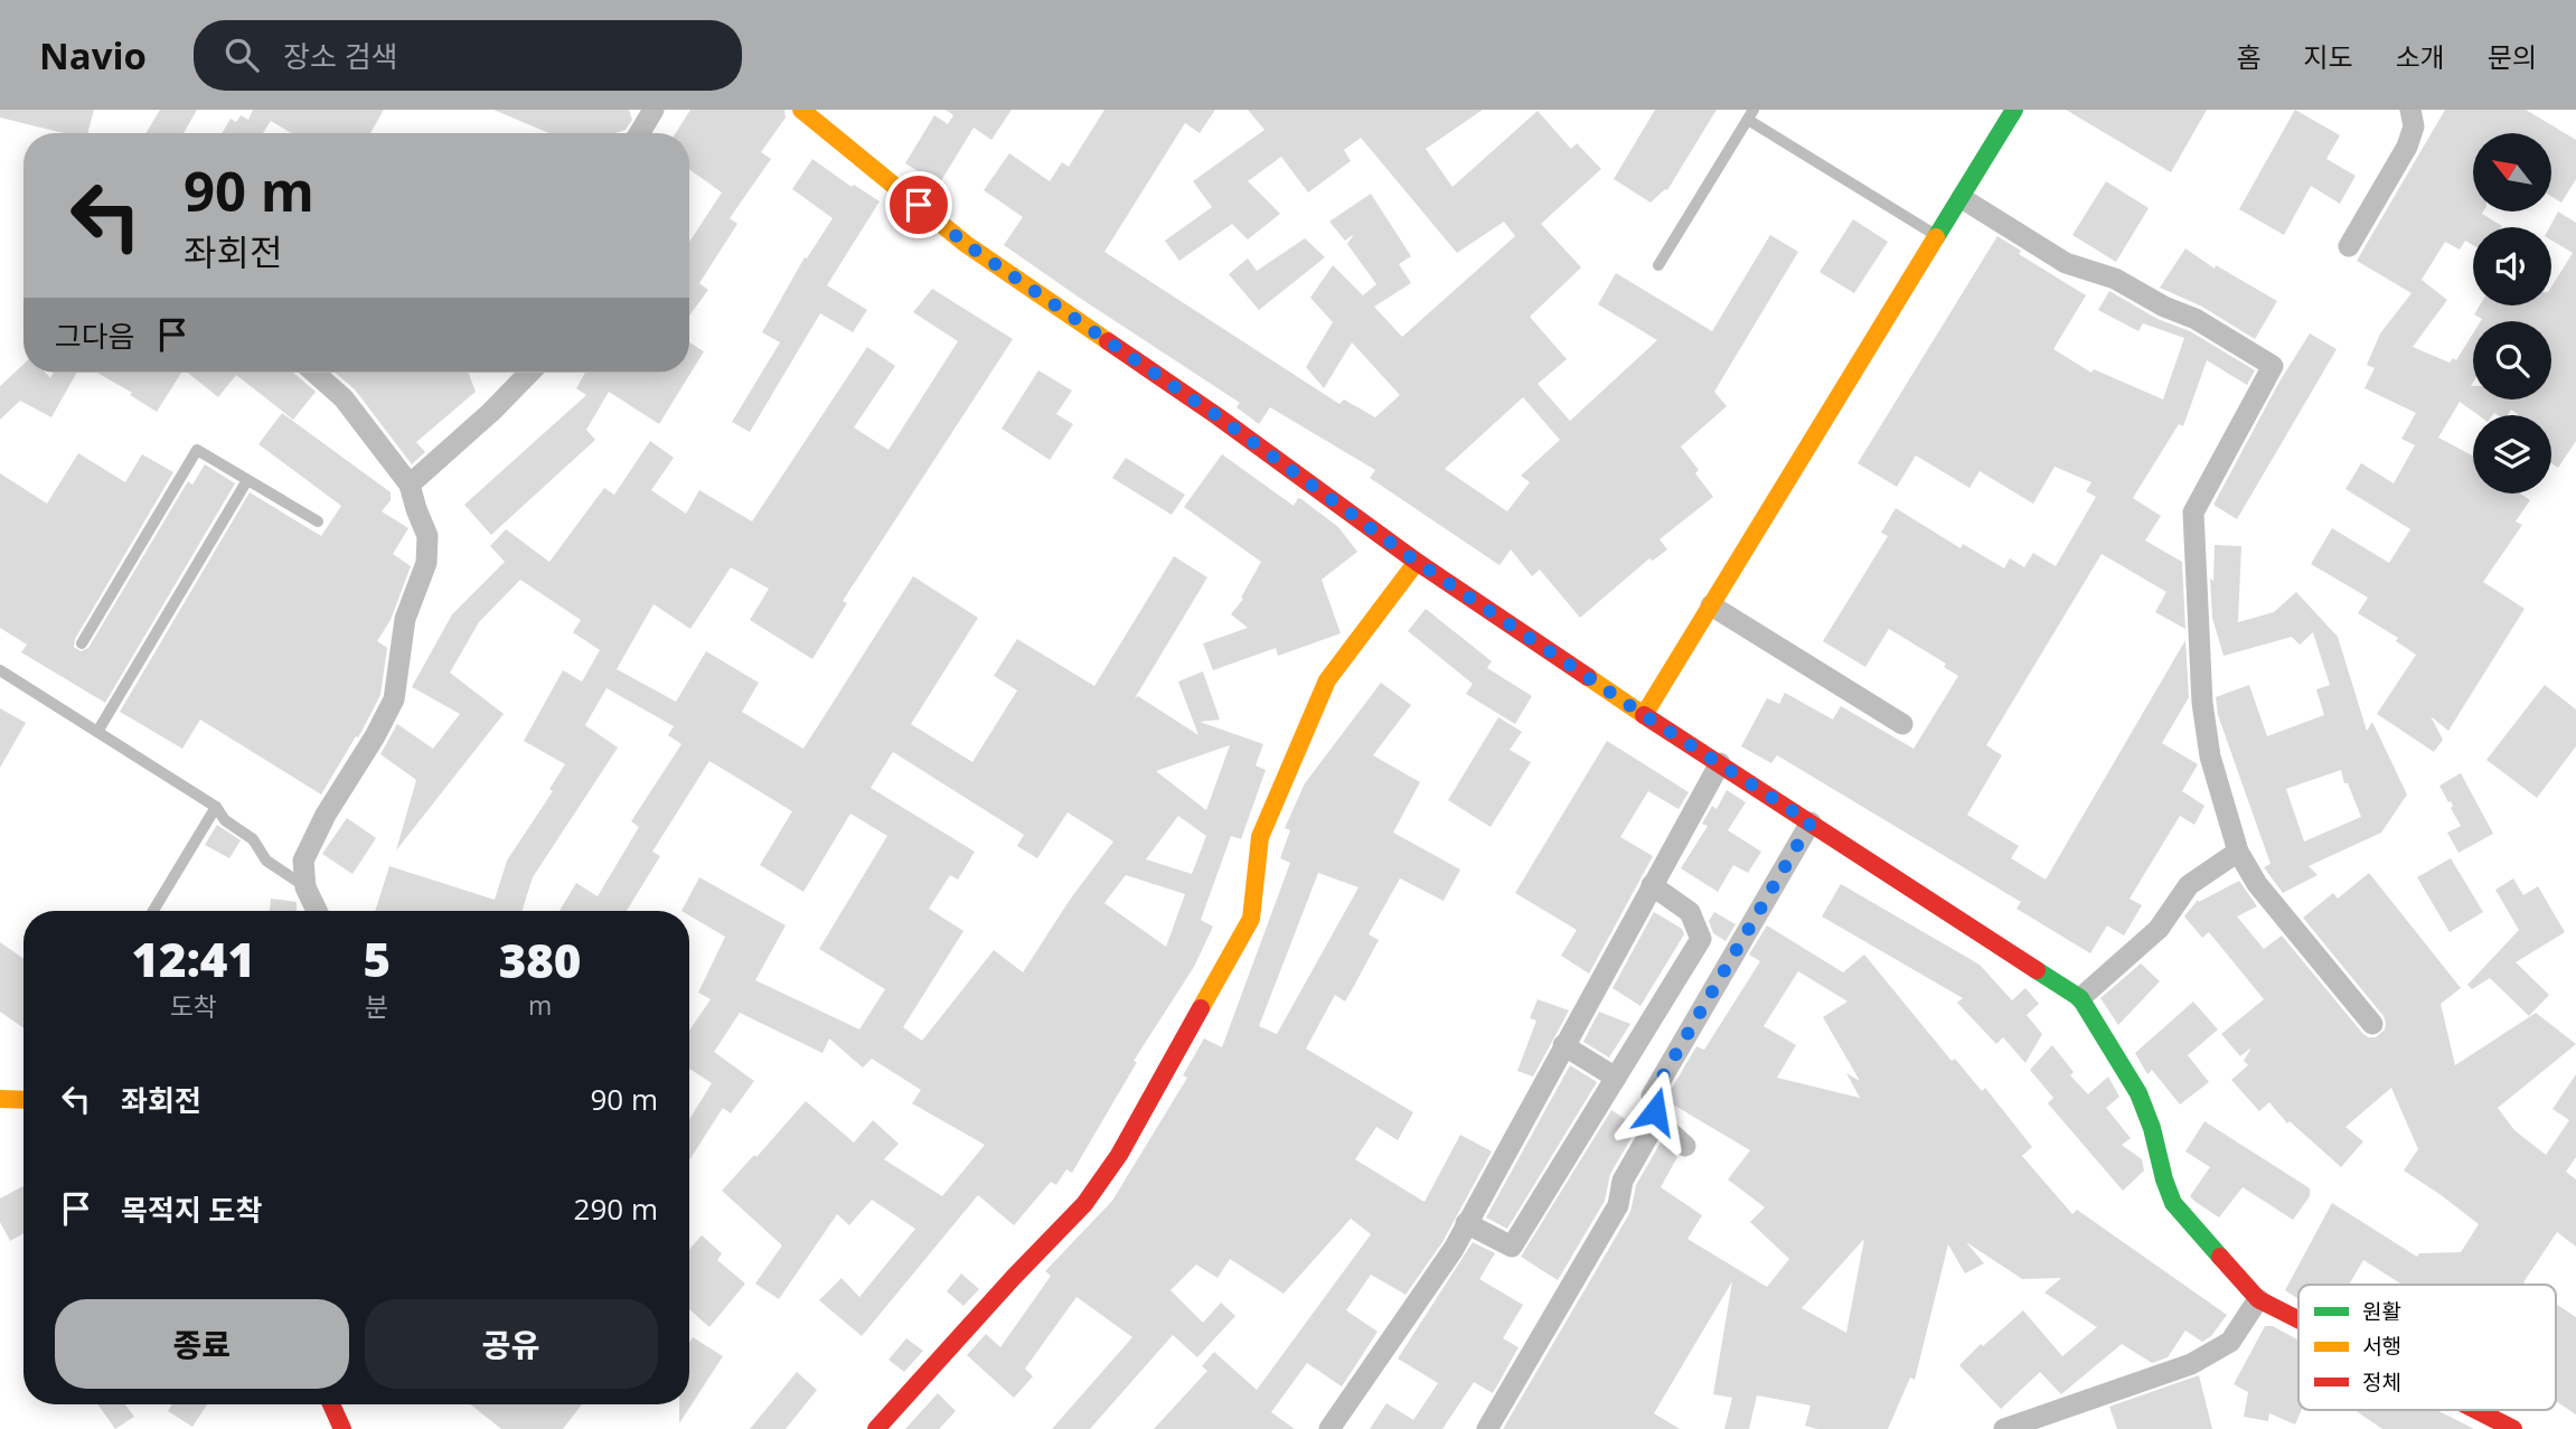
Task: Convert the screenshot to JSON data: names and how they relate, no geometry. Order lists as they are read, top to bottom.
{
  "legend": ["원활", "서행", "정체"],
  "north": "top left",
  "page": {
    "header": "Navio",
    "search": "장소 검색",
    "nav": [
      "홈",
      "지도",
      "소개",
      "문의"
    ],
    "turn": ["90 m", "좌회전"],
    "then": "그다음",
    "eta": [
      "12:41",
      "도착",
      "5",
      "분",
      "380",
      "m"
    ],
    "list": [
      {
        "name": "좌회전",
        "value": "90 m"
      },
      {
        "name": "목적지 도착",
        "value": "290 m"
      }
    ],
    "buttons": ["종료", "공유"]
  }
}
